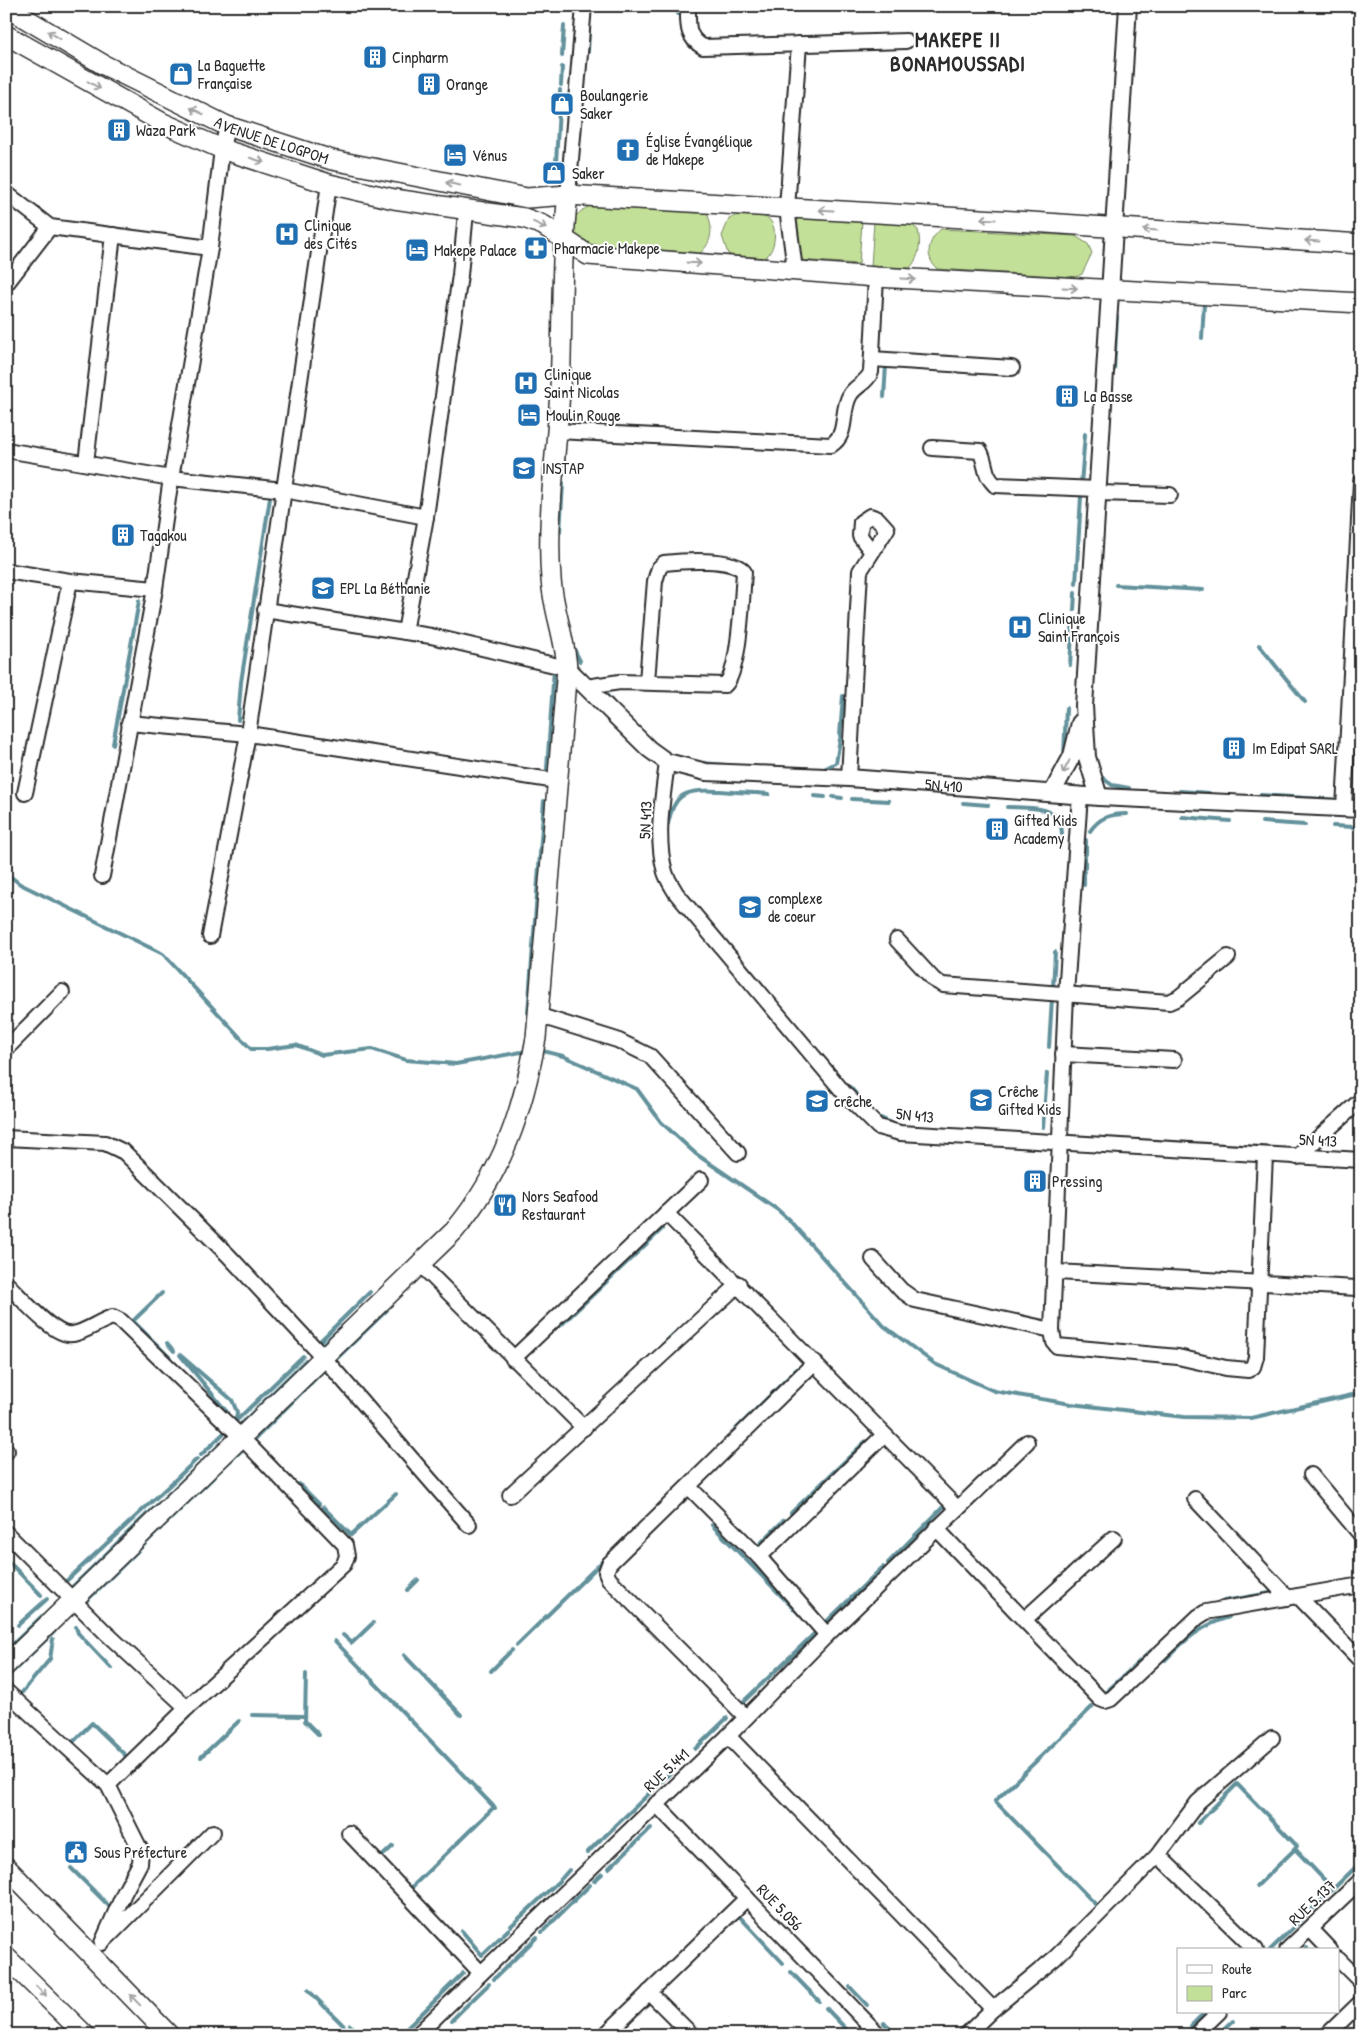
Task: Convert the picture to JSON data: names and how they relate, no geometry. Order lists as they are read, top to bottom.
{
  "streets": {
    "main road": ["AVENUE DE LOGPOM"],
    "street": [
      "5N.410",
      "5N 413",
      "RUE 5.441",
      "RUE 5.137",
      "RUE 5.056"
    ]
  },
  "crossings": [
    ["5N.410", "5N 413"],
    ["RUE 5.441", "RUE 5.056"]
  ],
  "districts": ["MAKEPE II BONAMOUSSADI"],
  "places": {
    "building": [
      "Cinpharm",
      "Orange",
      "Waza Park",
      "La Basse",
      "Tagakou",
      "Im Edipat SARL",
      "Gifted Kids Academy",
      "Pressing"
    ],
    "shop": ["La Baguette Française", "Boulangerie Saker", "Saker"],
    "church": ["Église Évangélique de Makepe"],
    "hotel": ["Vénus", "Makepe Palace", "Moulin Rouge"],
    "hospital": ["Clinique des Cités", "Clinique Saint Nicolas", "Clinique Saint François"],
    "pharmacy": ["Pharmacie Makepe"],
    "school or university": [
      "INSTAP",
      "EPL La Béthanie",
      "complexe de coeur",
      "Crêche Gifted Kids",
      "crêche"
    ],
    "restaurant": ["Nors Seafood Restaurant"],
    "public building": ["Sous Préfecture"]
  },
  "legend": ["Route", "Parc"]
}
